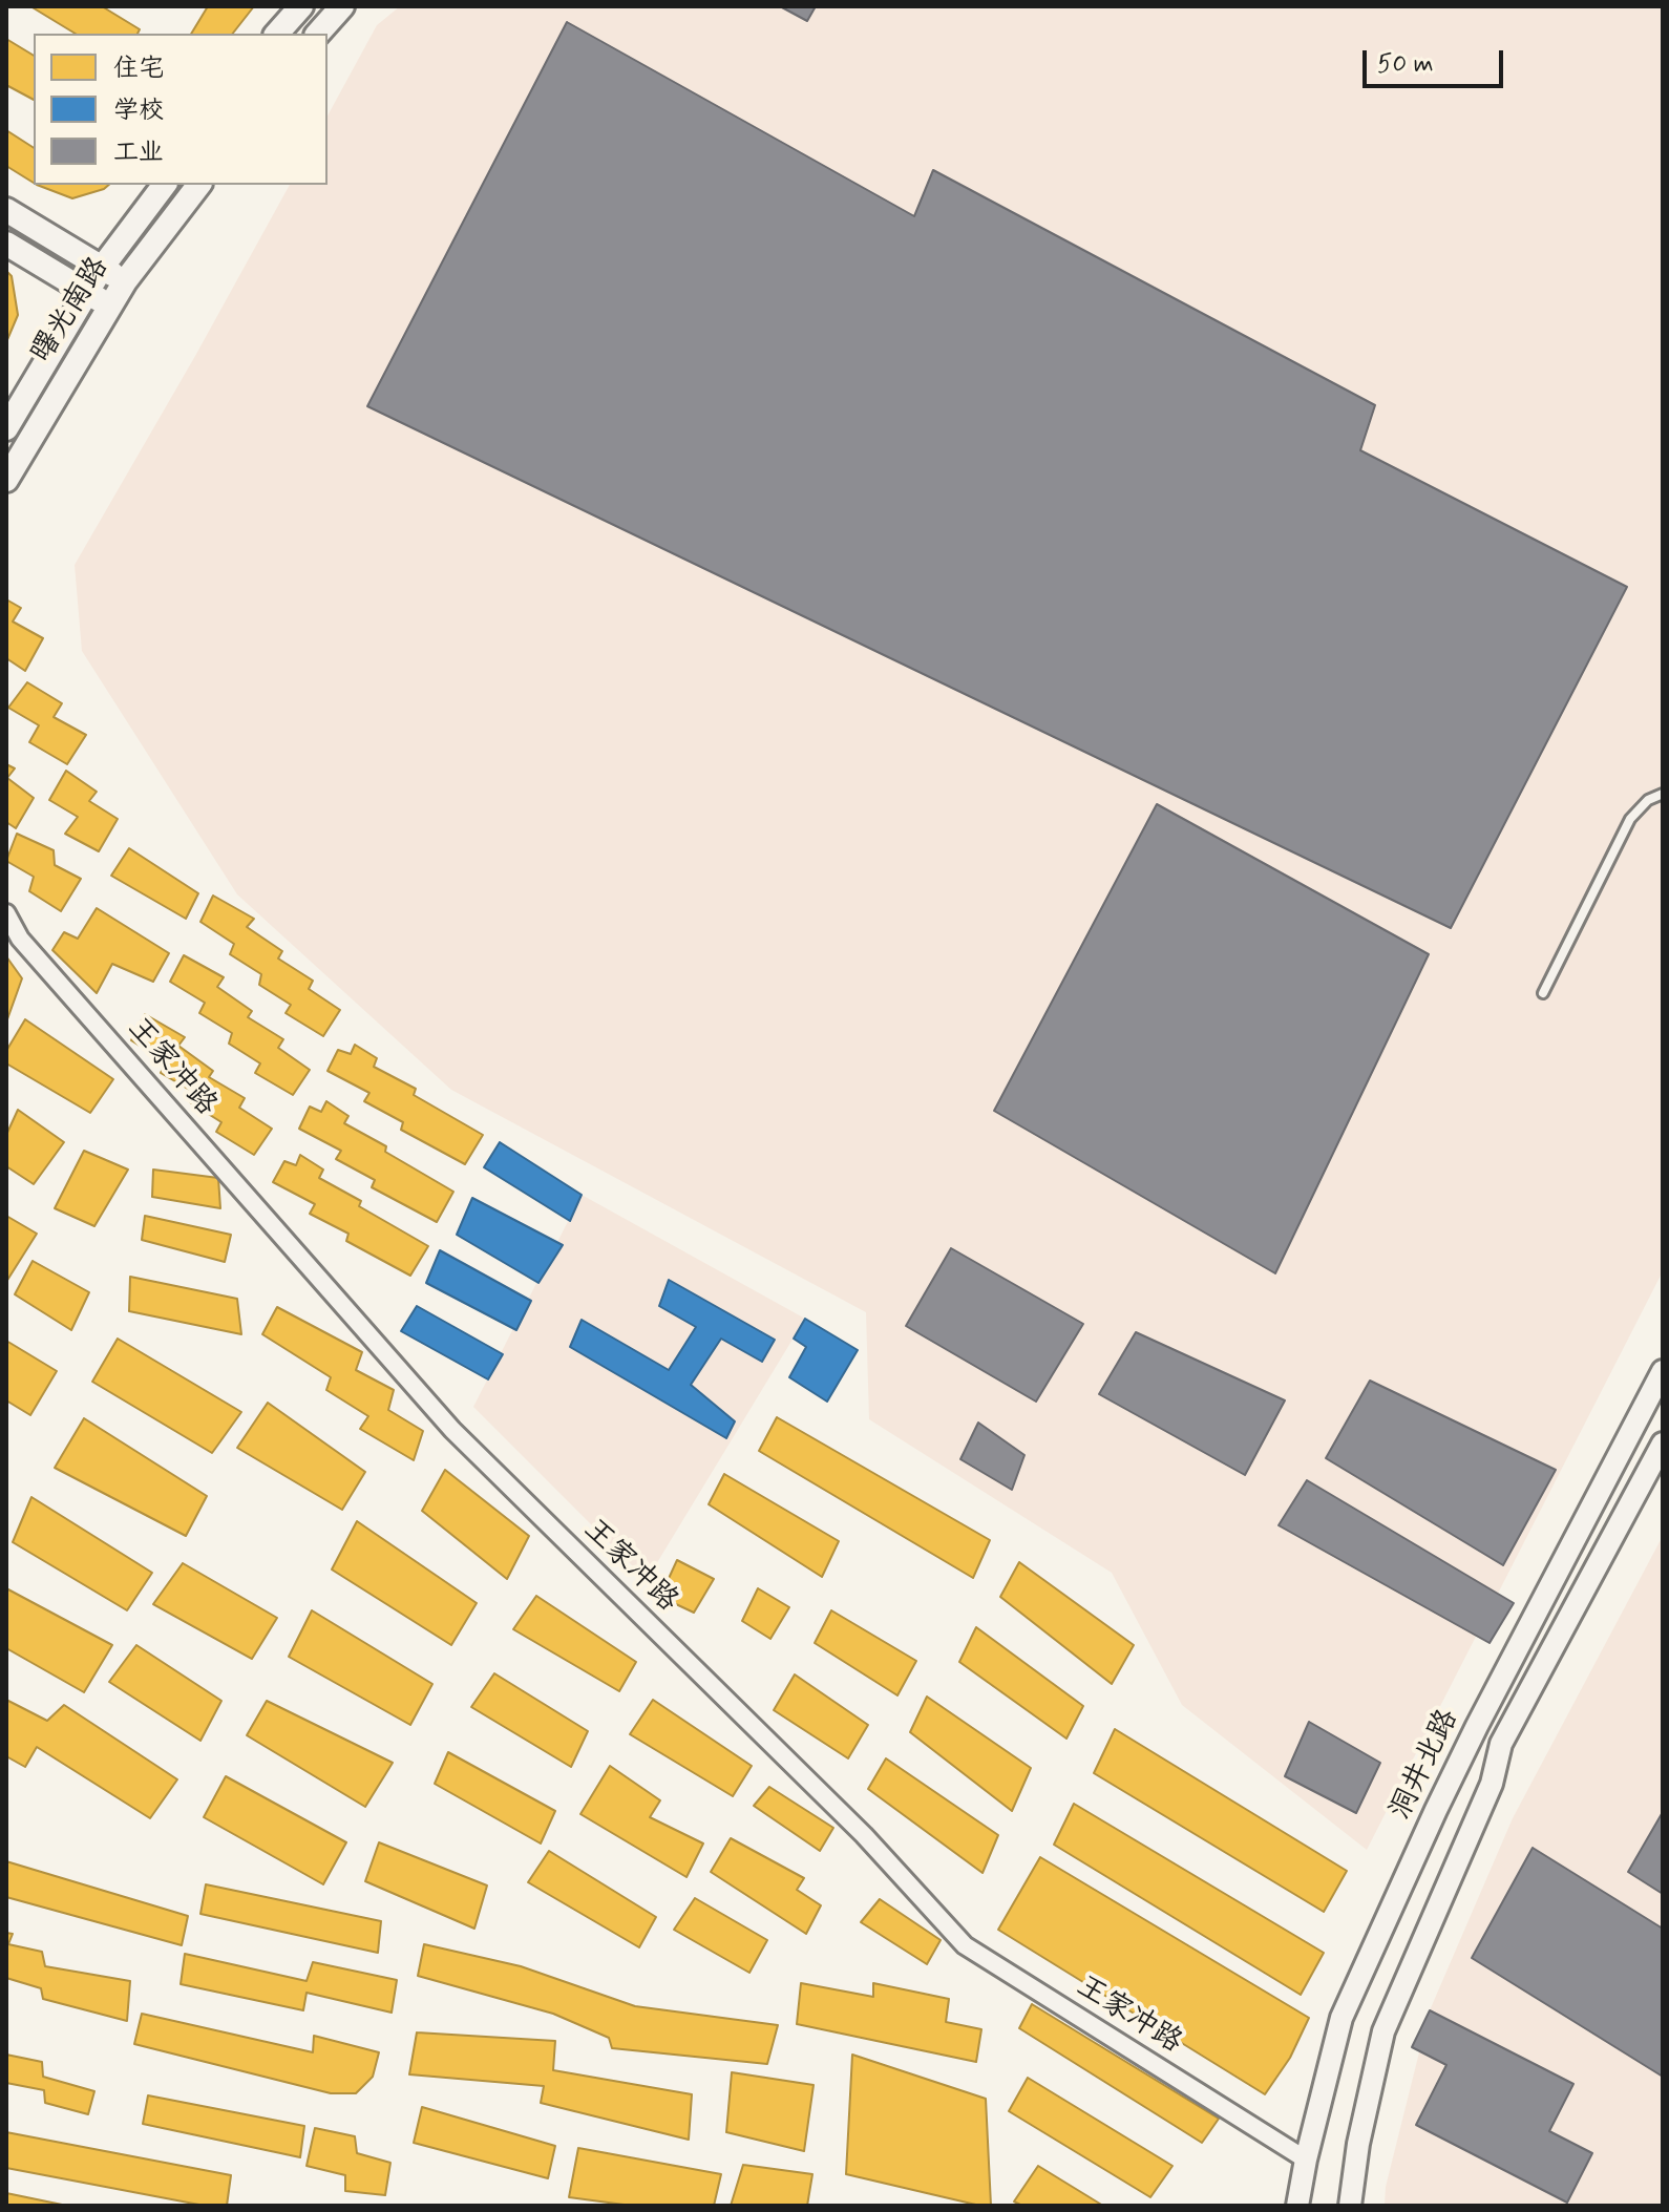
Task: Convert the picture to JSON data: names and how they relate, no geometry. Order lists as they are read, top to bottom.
{
  "streets": {
    "main road": ["曙光南路"],
    "street": ["王家冲路", "洞井北路"]
  },
  "crossings": [
    ["王家冲路", "洞井北路"]
  ],
  "legend": ["住宅", "学校", "工业"],
  "scale_bar": "50 m"
}
